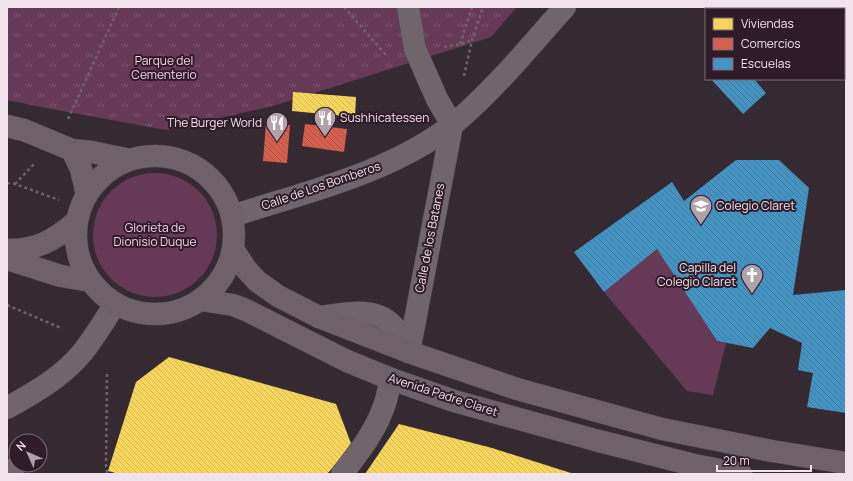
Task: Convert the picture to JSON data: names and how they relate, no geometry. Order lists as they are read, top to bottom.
{
  "streets": {
    "main road": ["Avenida Padre Claret"],
    "street": ["Calle de Los Bomberos", "Calle de los Batanes"]
  },
  "crossings": [
    ["Calle de Los Bomberos", "Calle de los Batanes"]
  ],
  "parks": ["Parque del Cementerio", "Glorieta de Dionisio Duque"],
  "places": {
    "restaurant": ["Sushhicatessen", "The Burger World"],
    "school or university": ["Colegio Claret"],
    "church": ["Capilla del Colegio Claret"]
  },
  "legend": ["Viviendas", "Comercios", "Escuelas"],
  "scale_bar": "20 m",
  "north": "top left"
}
